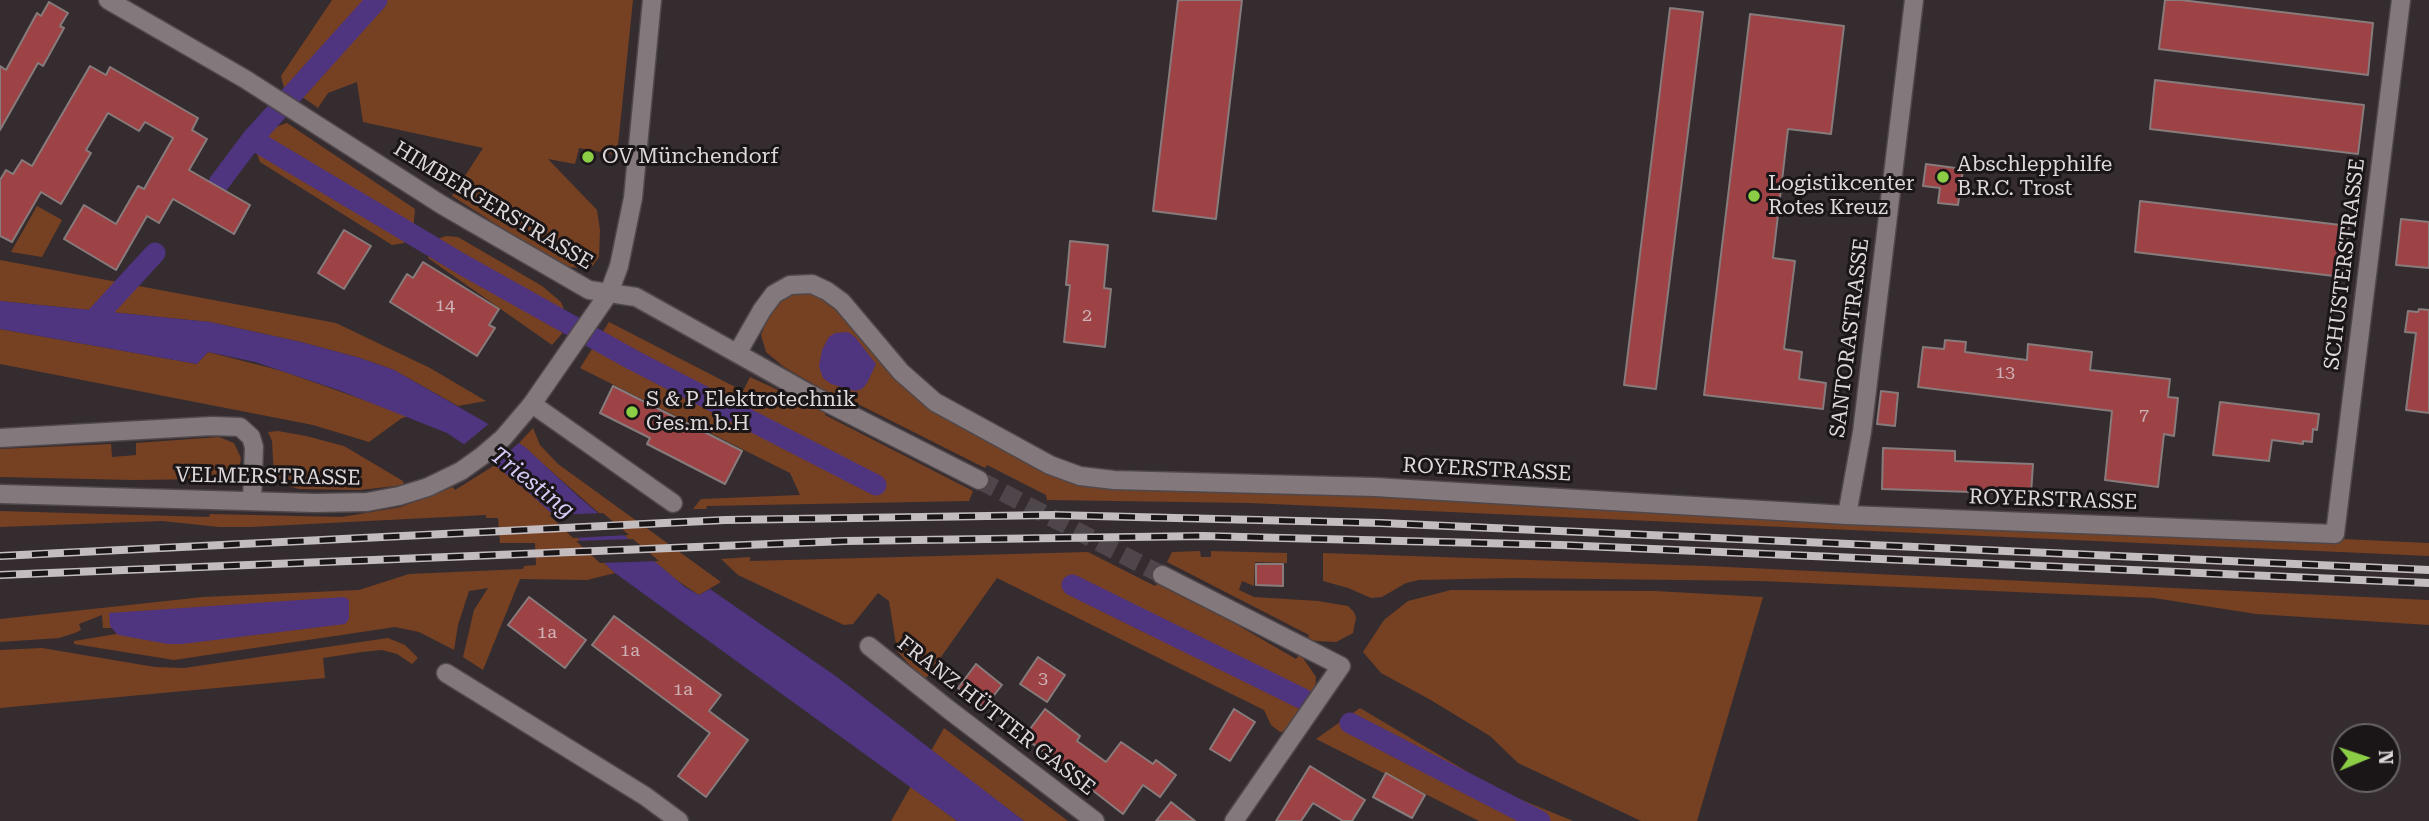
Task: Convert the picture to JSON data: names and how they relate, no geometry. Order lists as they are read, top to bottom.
{
  "streets": {
    "street": [
      "HIMBERGERSTRASSE",
      "SCHUSTERSTRASSE",
      "SANTORASTRASSE",
      "ROYERSTRASSE",
      "VELMERSTRASSE",
      "FRANZ HÜTTER GASSE"
    ]
  },
  "crossings": [
    ["HIMBERGERSTRASSE", "ROYERSTRASSE"],
    ["HIMBERGERSTRASSE", "VELMERSTRASSE"],
    ["SCHUSTERSTRASSE", "ROYERSTRASSE"],
    ["SANTORASTRASSE", "ROYERSTRASSE"]
  ],
  "water": ["Triesting"],
  "places": [
    "OV Münchendorf",
    "Abschlepphilfe B.R.C. Trost",
    "Logistikcenter Rotes Kreuz",
    "S & P Elektrotechnik Ges.m.b.H"
  ],
  "house_numbers": [
    "14",
    "2",
    "13",
    "7",
    "1a",
    "1a",
    "3",
    "1a"
  ],
  "north": "right"
}
